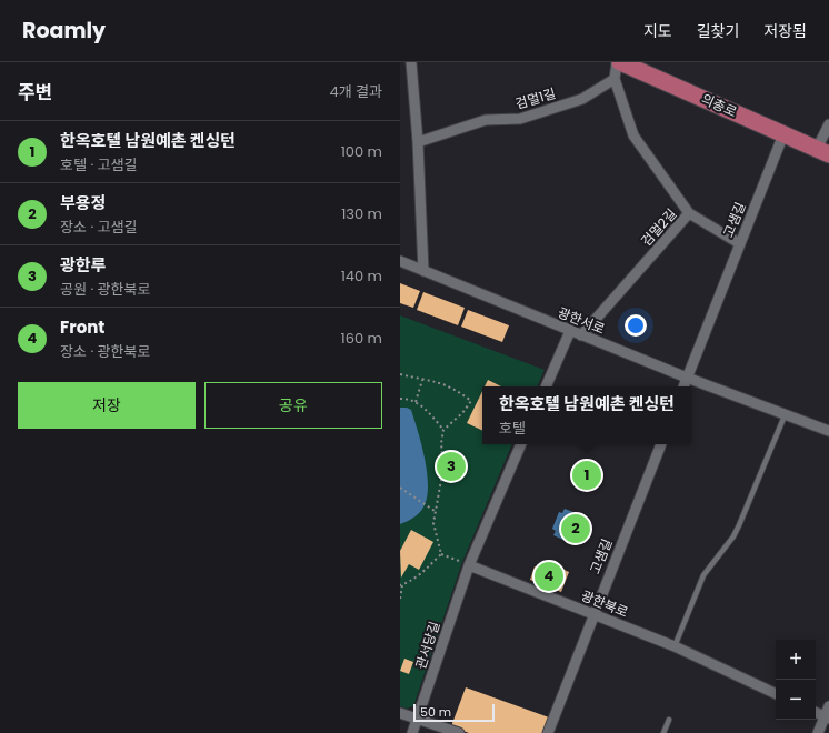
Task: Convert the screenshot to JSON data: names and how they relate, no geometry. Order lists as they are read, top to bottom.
{
  "streets": {
    "main road": ["의총로"],
    "street": [
      "검멀1길",
      "고샘길",
      "검멀2길",
      "광한서로",
      "광한북로",
      "관서당길"
    ]
  },
  "crossings": [
    ["검멀1길", "검멀2길"],
    ["의총로", "고샘길"],
    ["고샘길", "광한서로"],
    ["고샘길", "광한북로"],
    ["검멀2길", "광한서로"],
    ["광한북로", "관서당길"]
  ],
  "scale_bar": "50 m",
  "page": {
    "header": "Roamly",
    "nav": ["지도", "길찾기", "저장됨"],
    "heading": ["주변", "4개 결과"],
    "list": [
      {
        "mark": "1",
        "name": "한옥호텔 남원예촌 켄싱턴",
        "note": "호텔 · 고샘길",
        "value": "100 m"
      },
      {
        "mark": "2",
        "name": "부용정",
        "note": "장소 · 고샘길",
        "value": "130 m"
      },
      {
        "mark": "3",
        "name": "광한루",
        "note": "공원 · 광한북로",
        "value": "140 m"
      },
      {
        "mark": "4",
        "name": "Front",
        "note": "장소 · 광한북로",
        "value": "160 m"
      }
    ],
    "buttons": ["저장", "공유"],
    "popup": ["한옥호텔 남원예촌 켄싱턴", "호텔"],
    "pins": [
      "3",
      "1",
      "2",
      "4"
    ],
    "map_buttons": ["+", "−"],
    "scale": "50 m"
  }
}
